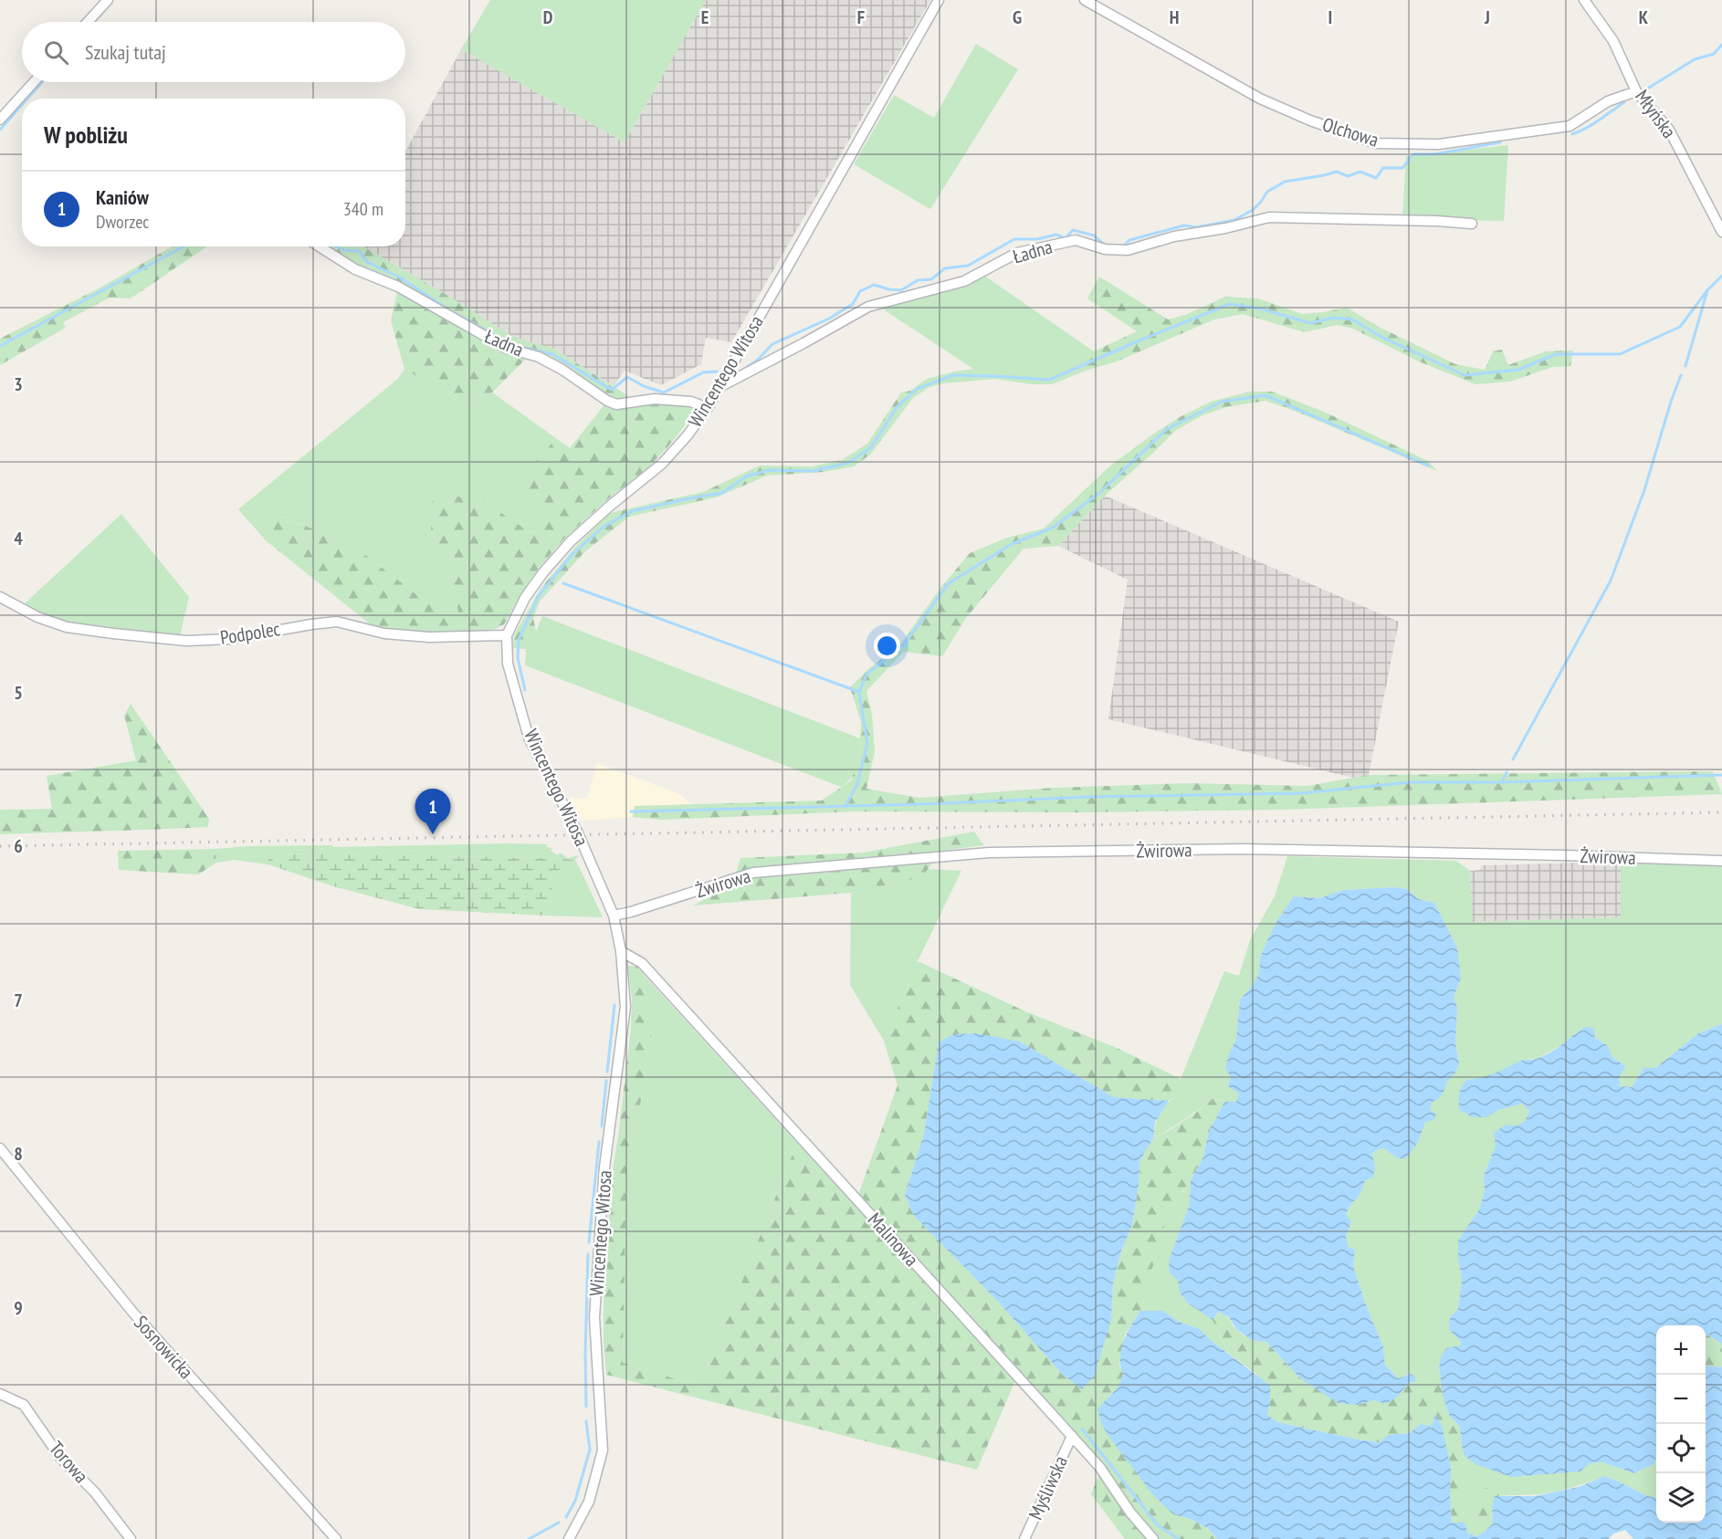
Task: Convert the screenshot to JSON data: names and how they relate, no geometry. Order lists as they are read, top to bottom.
{
  "streets": {
    "street": [
      "Młyńska",
      "Olchowa",
      "Ładna",
      "Wincentego Witosa",
      "Podpolec",
      "Żwirowa",
      "Malinowa",
      "Sosnowicka",
      "Torowa",
      "Myśliwska"
    ]
  },
  "crossings": [
    ["Młyńska", "Olchowa"],
    ["Ładna", "Wincentego Witosa"],
    ["Wincentego Witosa", "Podpolec"],
    ["Wincentego Witosa", "Żwirowa"],
    ["Wincentego Witosa", "Malinowa"],
    ["Malinowa", "Myśliwska"]
  ],
  "page": {
    "search": "Szukaj tutaj",
    "heading": "W pobliżu",
    "list": [
      {
        "mark": "1",
        "name": "Kaniów",
        "note": "Dworzec",
        "value": "340 m"
      }
    ],
    "pins": "1",
    "map_buttons": ["+", "−"]
  },
  "grid": {
    "columns": [
      "D",
      "E",
      "F",
      "G",
      "H",
      "I",
      "J",
      "K"
    ],
    "rows": [
      "3",
      "4",
      "5",
      "6",
      "7",
      "8",
      "9"
    ]
  }
}
